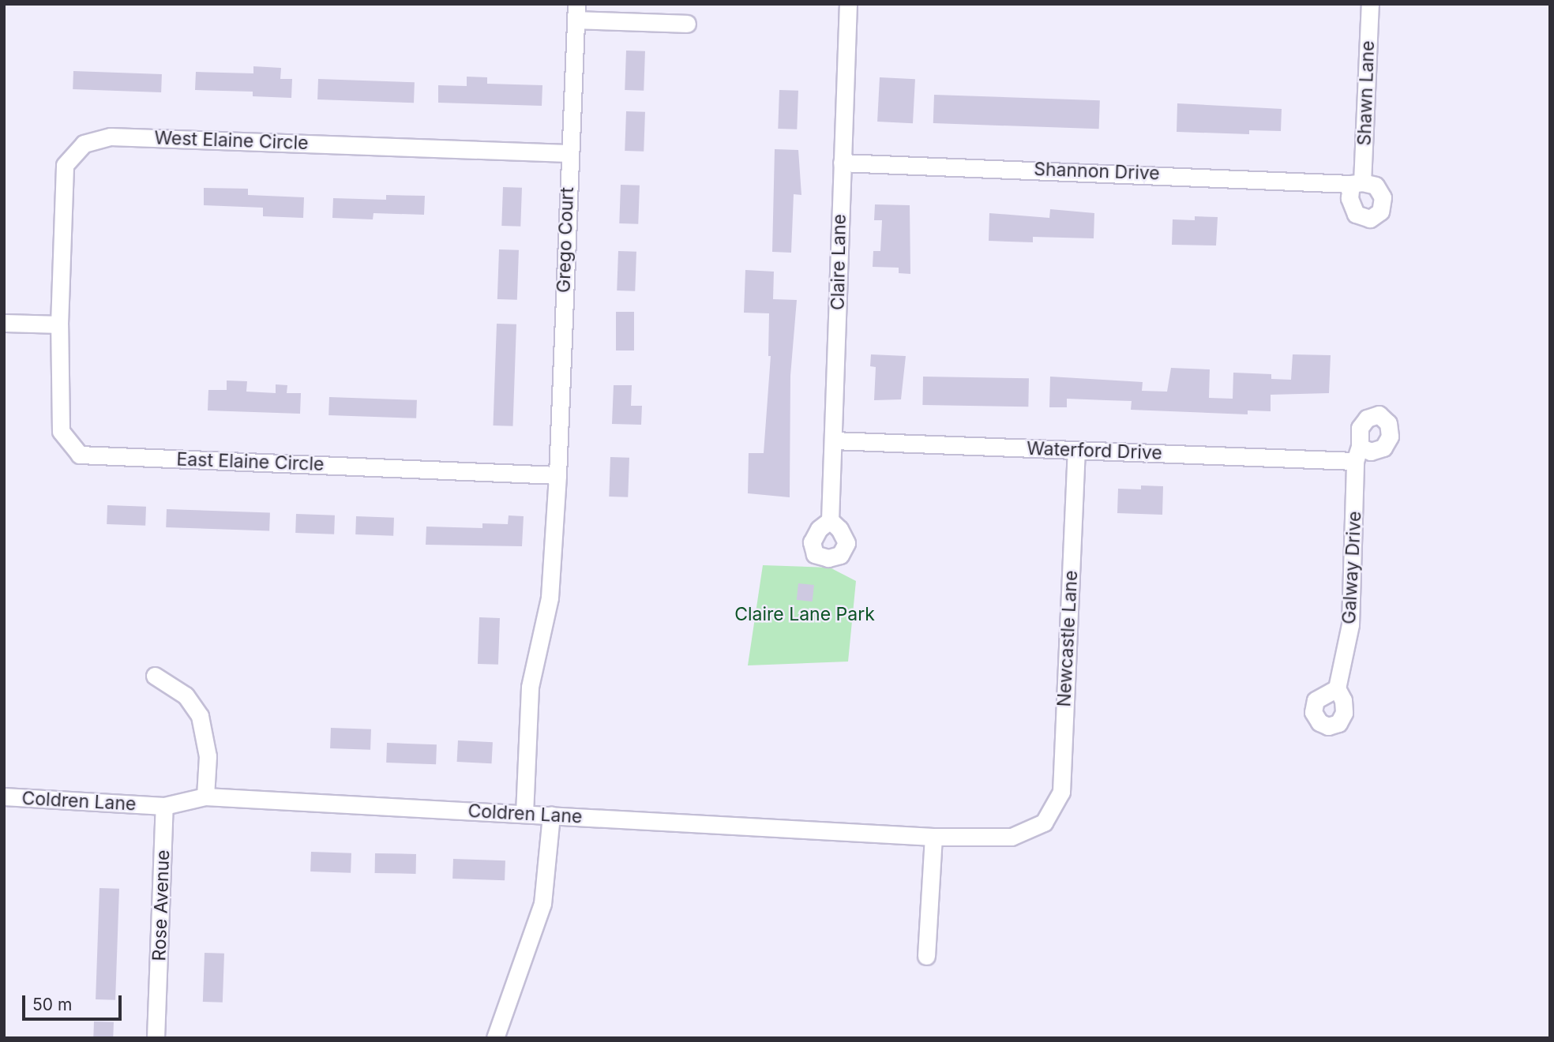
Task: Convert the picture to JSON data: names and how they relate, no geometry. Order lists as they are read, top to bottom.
{
  "streets": {
    "street": [
      "Shawn Lane",
      "West Elaine Circle",
      "Shannon Drive",
      "Grego Court",
      "Claire Lane",
      "Waterford Drive",
      "East Elaine Circle",
      "Galway Drive",
      "Newcastle Lane",
      "Coldren Lane",
      "Rose Avenue"
    ]
  },
  "crossings": [
    ["Shawn Lane", "Shannon Drive"],
    ["West Elaine Circle", "Grego Court"],
    ["West Elaine Circle", "East Elaine Circle"],
    ["Shannon Drive", "Claire Lane"],
    ["Grego Court", "East Elaine Circle"],
    ["Grego Court", "Coldren Lane"],
    ["Claire Lane", "Waterford Drive"],
    ["Waterford Drive", "Galway Drive"],
    ["Waterford Drive", "Newcastle Lane"],
    ["Newcastle Lane", "Coldren Lane"],
    ["Coldren Lane", "Rose Avenue"]
  ],
  "parks": ["Claire Lane Park"],
  "scale_bar": "50 m"
}
